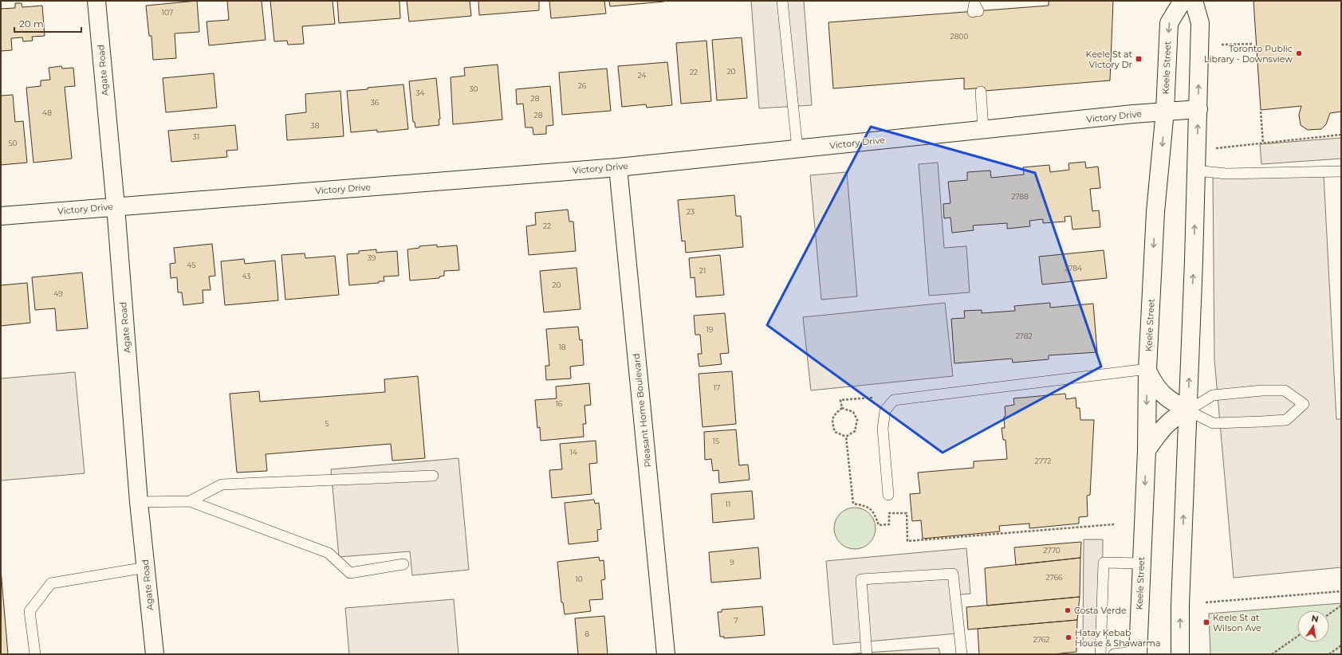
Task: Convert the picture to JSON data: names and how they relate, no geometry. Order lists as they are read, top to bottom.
{
  "streets": {
    "street": [
      "Keele Street",
      "Agate Road",
      "Victory Drive",
      "Pleasant Home Boulevard"
    ]
  },
  "crossings": [
    ["Keele Street", "Victory Drive"],
    ["Agate Road", "Victory Drive"],
    ["Victory Drive", "Pleasant Home Boulevard"]
  ],
  "places": {
    "other": ["Toronto Public Library - Downsview", "Costa Verde", "Hatay Kebab House & Shawarma"],
    "transit": ["Keele St at Victory Dr", "Keele St at Wilson Ave"]
  },
  "house_numbers": [
    "107",
    "2800",
    "20",
    "22",
    "24",
    "26",
    "30",
    "34",
    "28",
    "36",
    "48",
    "28",
    "38",
    "31",
    "50",
    "2788",
    "23",
    "22",
    "39",
    "45",
    "2784",
    "21",
    "43",
    "20",
    "49",
    "19",
    "2782",
    "18",
    "17",
    "16",
    "5",
    "15",
    "14",
    "2772",
    "11",
    "2770",
    "9",
    "2766",
    "10",
    "7",
    "8",
    "2762"
  ],
  "scale_bar": "20 m",
  "north": "top"
}
